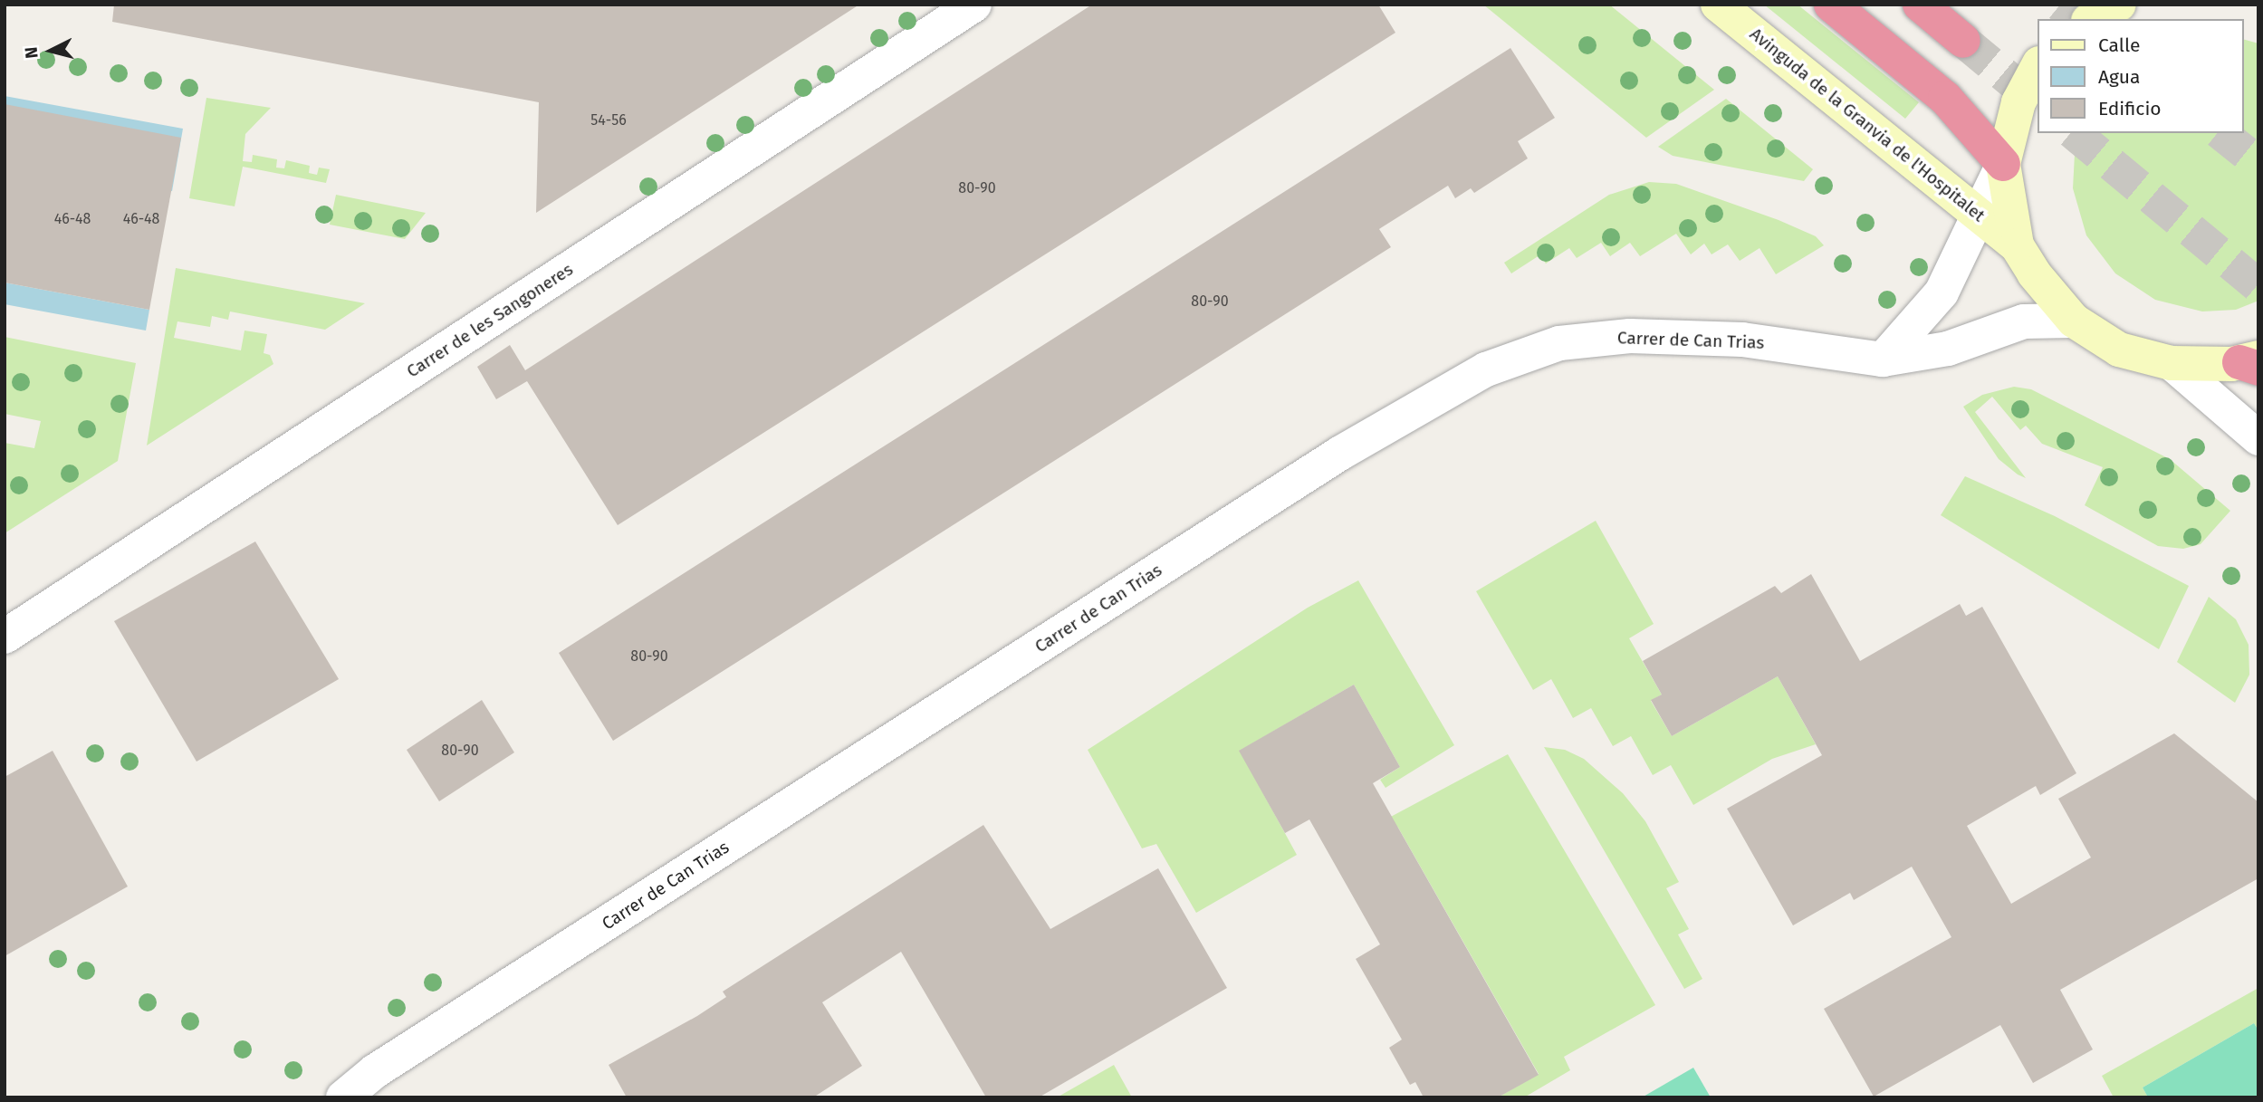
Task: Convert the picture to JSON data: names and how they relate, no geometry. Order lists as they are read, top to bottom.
{
  "streets": {
    "main road": ["Avinguda de la Granvia de l'Hospitalet"],
    "street": ["Carrer de les Sangoneres", "Carrer de Can Trias"]
  },
  "house_numbers": [
    "54-56",
    "80-90",
    "46-48",
    "46-48",
    "80-90",
    "80-90",
    "80-90"
  ],
  "legend": ["Calle", "Agua", "Edificio"],
  "north": "left"
}
